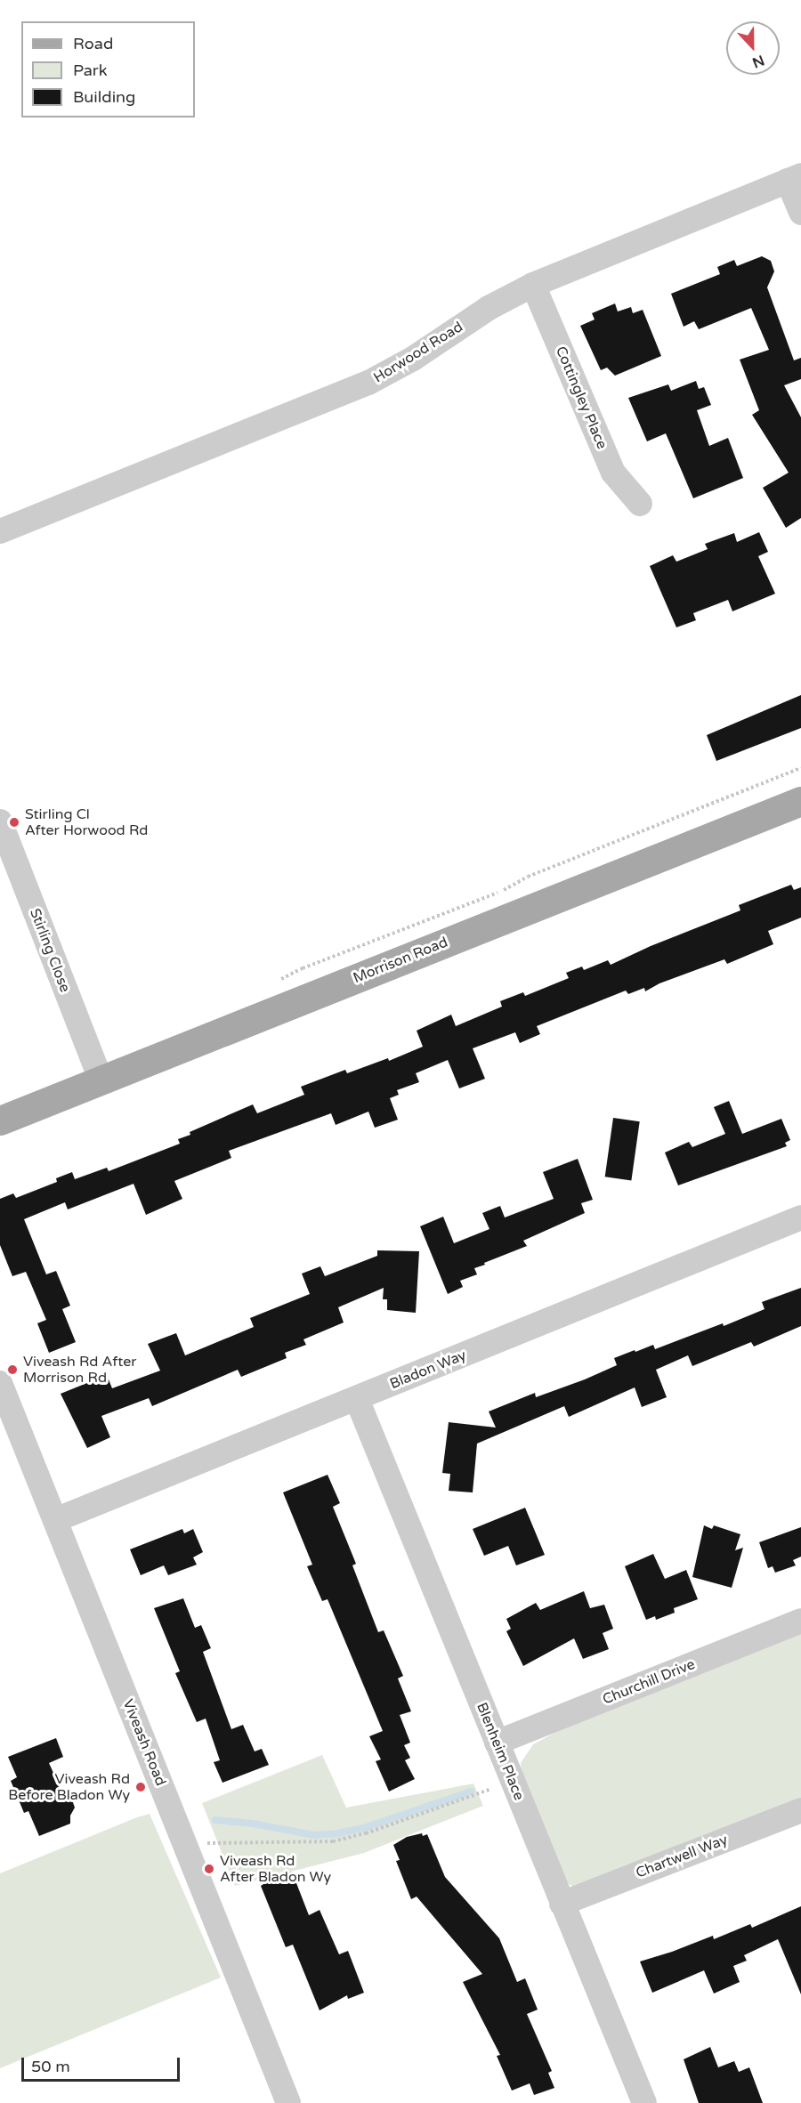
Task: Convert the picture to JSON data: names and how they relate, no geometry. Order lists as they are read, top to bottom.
{
  "streets": {
    "main road": ["Morrison Road"],
    "street": [
      "Horwood Road",
      "Cottingley Place",
      "Stirling Close",
      "Bladon Way",
      "Churchill Drive",
      "Viveash Road",
      "Blenheim Place",
      "Chartwell Way"
    ]
  },
  "crossings": [
    ["Horwood Road", "Cottingley Place"],
    ["Stirling Close", "Morrison Road"],
    ["Bladon Way", "Viveash Road"],
    ["Bladon Way", "Blenheim Place"],
    ["Churchill Drive", "Blenheim Place"],
    ["Blenheim Place", "Chartwell Way"]
  ],
  "places": [
    "Stirling Cl After Horwood Rd",
    "Viveash Rd After Morrison Rd",
    "Viveash Rd Before Bladon Wy",
    "Viveash Rd After Bladon Wy"
  ],
  "legend": ["Road", "Park", "Building"],
  "scale_bar": "50 m",
  "north": "bottom"
}
